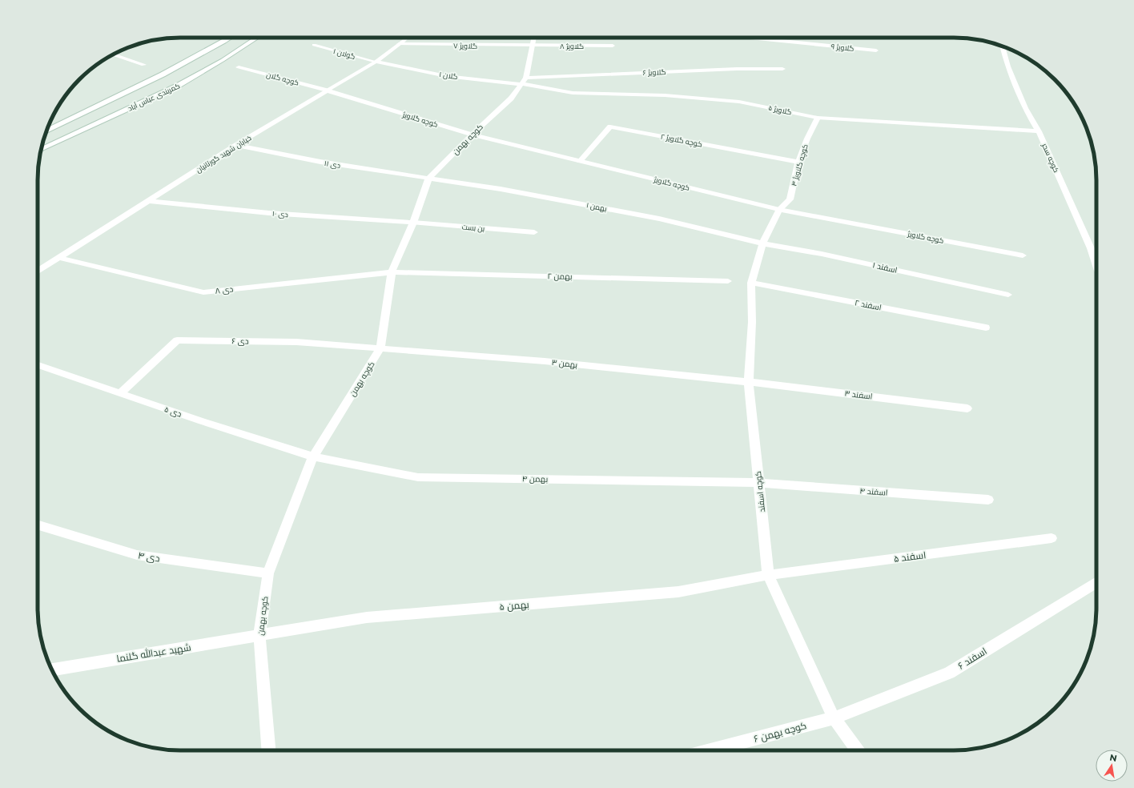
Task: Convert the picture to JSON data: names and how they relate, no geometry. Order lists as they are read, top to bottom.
{
  "streets": {
    "street": [
      "گلاویژ ۷",
      "گلاویژ ۸",
      "گلاویژ ۹",
      "گولان ۱",
      "گلاویژ ۶",
      "گلان ۱",
      "کوچه گلان",
      "کمربندی عباس آباد",
      "گلاویژ ۵",
      "کوچه گلاویژ",
      "کوچه بهمن",
      "کوچه گلاویژ ۲",
      "خیابان شهید گورتانیان",
      "کوچه سحر",
      "دی ۱۱",
      "کوچه گلاویژ ۳",
      "بهمن ۱",
      "دی ۱۰",
      "بن بست",
      "اسفند ۱",
      "بهمن ۲",
      "دی ۸",
      "اسفند ۲",
      "دی ۶",
      "بهمن ۳",
      "اسفند ۳",
      "دی ۵",
      "بهمن ۴",
      "کوچه اسفند",
      "اسفند ۴",
      "دی ۴",
      "اسفند ۵",
      "بهمن ۵",
      "شهید عبدالله گلنما",
      "اسفند ۶",
      "کوچه بهمن ۶"
    ]
  },
  "crossings": [
    ["گلاویژ ۷", "گلاویژ ۸"],
    ["گلاویژ ۷", "کوچه بهمن"],
    ["گلاویژ ۷", "خیابان شهید گورتانیان"],
    ["گلاویژ ۸", "کوچه بهمن"],
    ["گولان ۱", "گلان ۱"],
    ["گولان ۱", "خیابان شهید گورتانیان"],
    ["گلاویژ ۶", "کوچه بهمن"],
    ["گلان ۱", "گلاویژ ۵"],
    ["گلان ۱", "کوچه بهمن"],
    ["گلان ۱", "خیابان شهید گورتانیان"],
    ["کوچه گلان", "کوچه گلاویژ"],
    ["کوچه گلان", "خیابان شهید گورتانیان"],
    ["گلاویژ ۵", "کوچه بهمن"],
    ["گلاویژ ۵", "کوچه سحر"],
    ["گلاویژ ۵", "کوچه گلاویژ ۳"],
    ["کوچه گلاویژ", "کوچه بهمن"],
    ["کوچه گلاویژ", "کوچه گلاویژ ۲"],
    ["کوچه گلاویژ", "خیابان شهید گورتانیان"],
    ["کوچه گلاویژ", "کوچه گلاویژ ۳"],
    ["کوچه گلاویژ", "کوچه اسفند"],
    ["کوچه بهمن", "دی ۱۱"],
    ["کوچه بهمن", "بهمن ۱"],
    ["کوچه بهمن", "دی ۱۰"],
    ["کوچه بهمن", "بن بست"],
    ["کوچه بهمن", "بهمن ۲"],
    ["کوچه بهمن", "دی ۸"],
    ["کوچه بهمن", "دی ۶"],
    ["کوچه بهمن", "بهمن ۳"],
    ["کوچه بهمن", "دی ۵"],
    ["کوچه بهمن", "بهمن ۴"],
    ["کوچه بهمن", "دی ۴"],
    ["کوچه بهمن", "بهمن ۵"],
    ["کوچه بهمن", "شهید عبدالله گلنما"],
    ["کوچه گلاویژ ۲", "کوچه گلاویژ ۳"],
    ["خیابان شهید گورتانیان", "دی ۱۱"],
    ["خیابان شهید گورتانیان", "دی ۱۰"],
    ["خیابان شهید گورتانیان", "دی ۸"],
    ["دی ۱۱", "بهمن ۱"],
    ["کوچه گلاویژ ۳", "کوچه اسفند"],
    ["بهمن ۱", "اسفند ۱"],
    ["بهمن ۱", "کوچه اسفند"],
    ["دی ۱۰", "بن بست"],
    ["اسفند ۱", "کوچه اسفند"],
    ["بهمن ۲", "دی ۸"],
    ["اسفند ۲", "کوچه اسفند"],
    ["دی ۶", "بهمن ۳"],
    ["دی ۶", "دی ۵"],
    ["بهمن ۳", "اسفند ۳"],
    ["بهمن ۳", "کوچه اسفند"],
    ["اسفند ۳", "کوچه اسفند"],
    ["دی ۵", "بهمن ۴"],
    ["بهمن ۴", "کوچه اسفند"],
    ["بهمن ۴", "اسفند ۴"],
    ["کوچه اسفند", "اسفند ۴"],
    ["کوچه اسفند", "اسفند ۵"],
    ["کوچه اسفند", "بهمن ۵"],
    ["کوچه اسفند", "اسفند ۶"],
    ["کوچه اسفند", "کوچه بهمن ۶"],
    ["اسفند ۵", "بهمن ۵"],
    ["بهمن ۵", "شهید عبدالله گلنما"],
    ["اسفند ۶", "کوچه بهمن ۶"]
  ],
  "north": "top"
}
